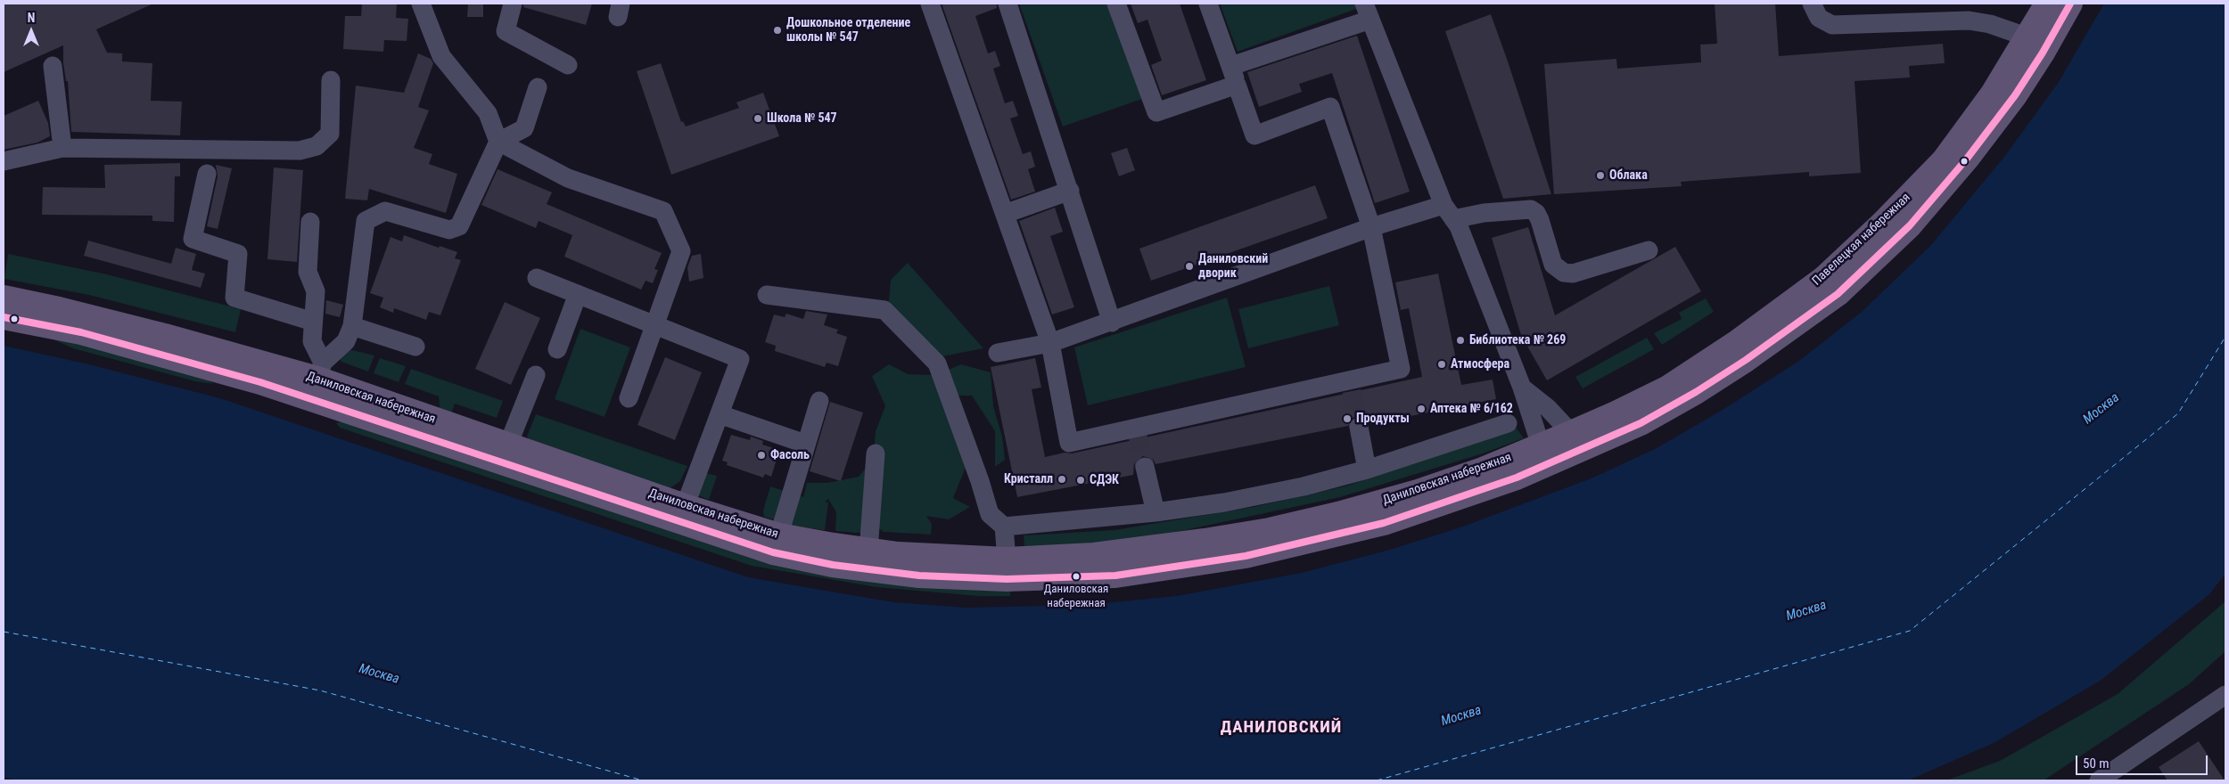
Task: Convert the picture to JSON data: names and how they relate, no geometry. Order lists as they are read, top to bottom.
{
  "streets": {
    "main road": ["Павелецкая набережная", "Даниловская набережная"]
  },
  "crossings": [
    ["Павелецкая набережная", "Даниловская набережная"]
  ],
  "districts": ["ДАНИЛОВСКИЙ"],
  "water": ["Москва"],
  "places": [
    "Дошкольное отделение школы № 547",
    "Школа № 547",
    "Облака",
    "Даниловский дворик",
    "Библиотека № 269",
    "Атмосфера",
    "Аптека № 6/162",
    "Продукты",
    "Фасоль",
    "Кристалл",
    "СДЭК",
    "Даниловская набережная"
  ],
  "scale_bar": "50 m",
  "north": "top"
}
